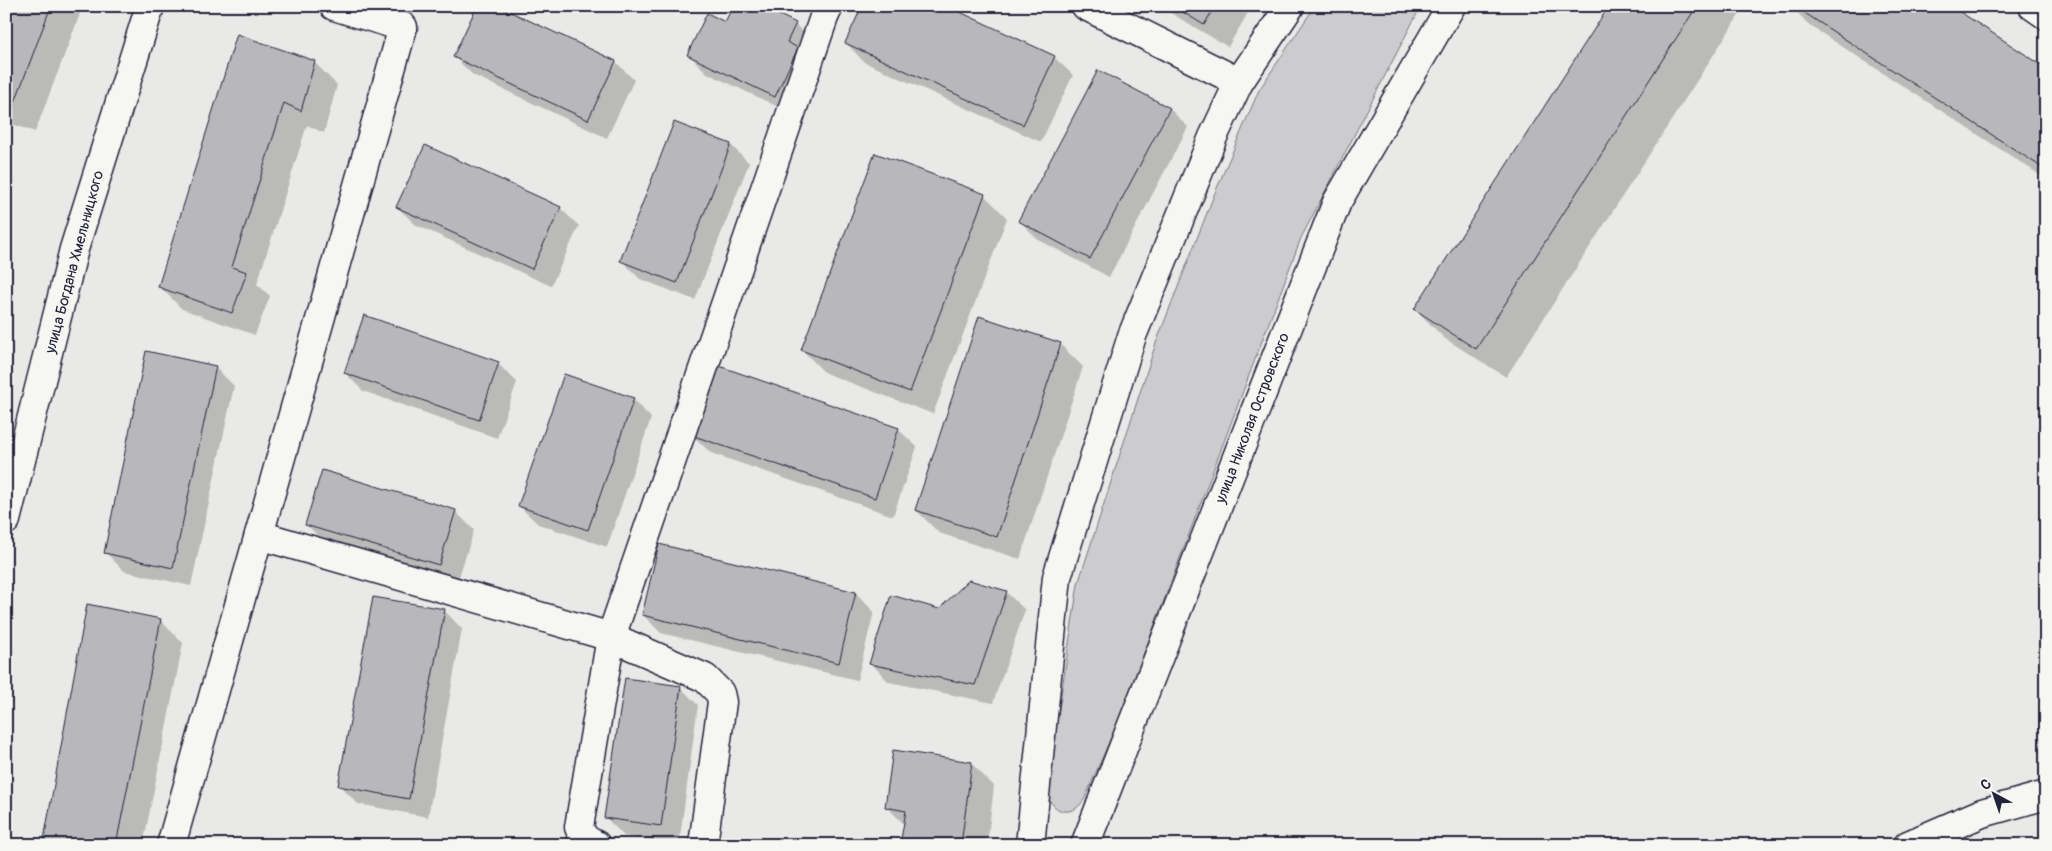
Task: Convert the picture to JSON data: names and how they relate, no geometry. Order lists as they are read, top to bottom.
{
  "streets": {
    "main road": ["улица Богдана Хмельницкого", "улица Николая Островского"]
  },
  "north": "top left"
}
